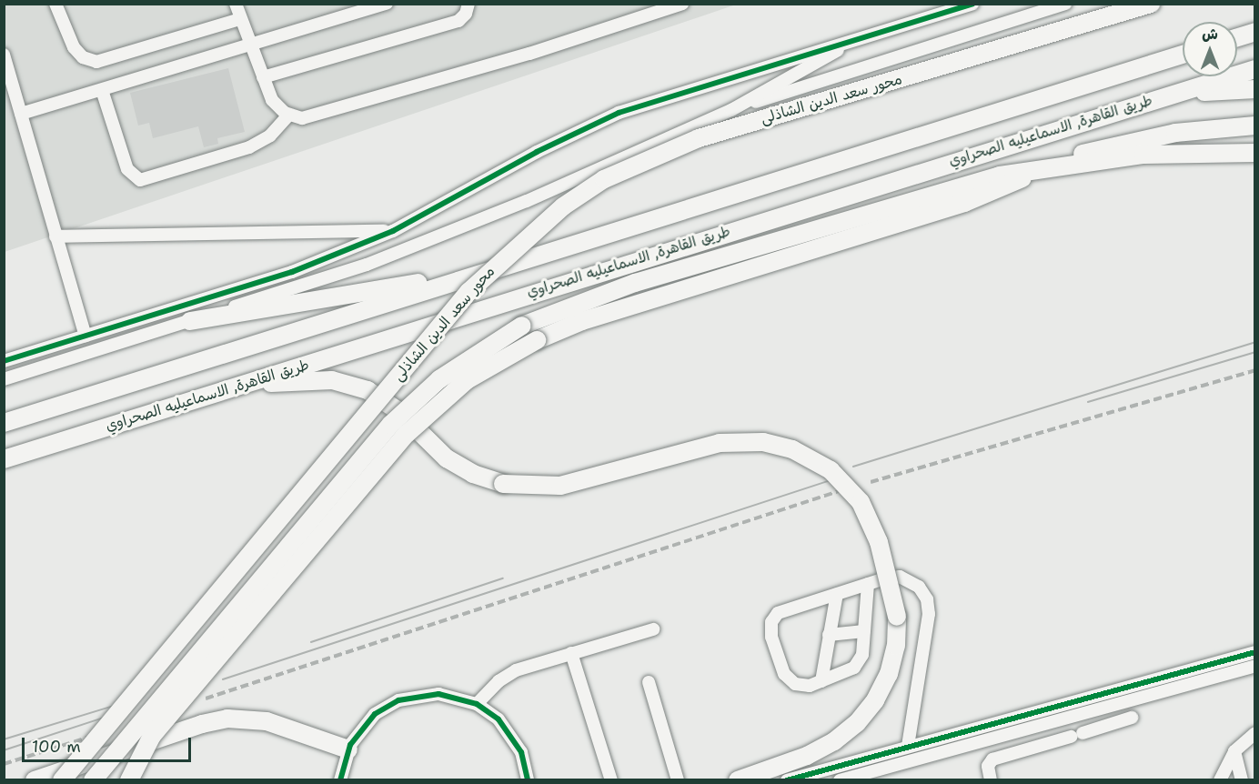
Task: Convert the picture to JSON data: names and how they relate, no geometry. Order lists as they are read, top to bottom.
{
  "streets": {
    "highway": ["محور سعد الدين الشاذلى", "طريق القاهرة, الاسماعيليه الصحراوي"]
  },
  "scale_bar": "100 m",
  "north": "top"
}
